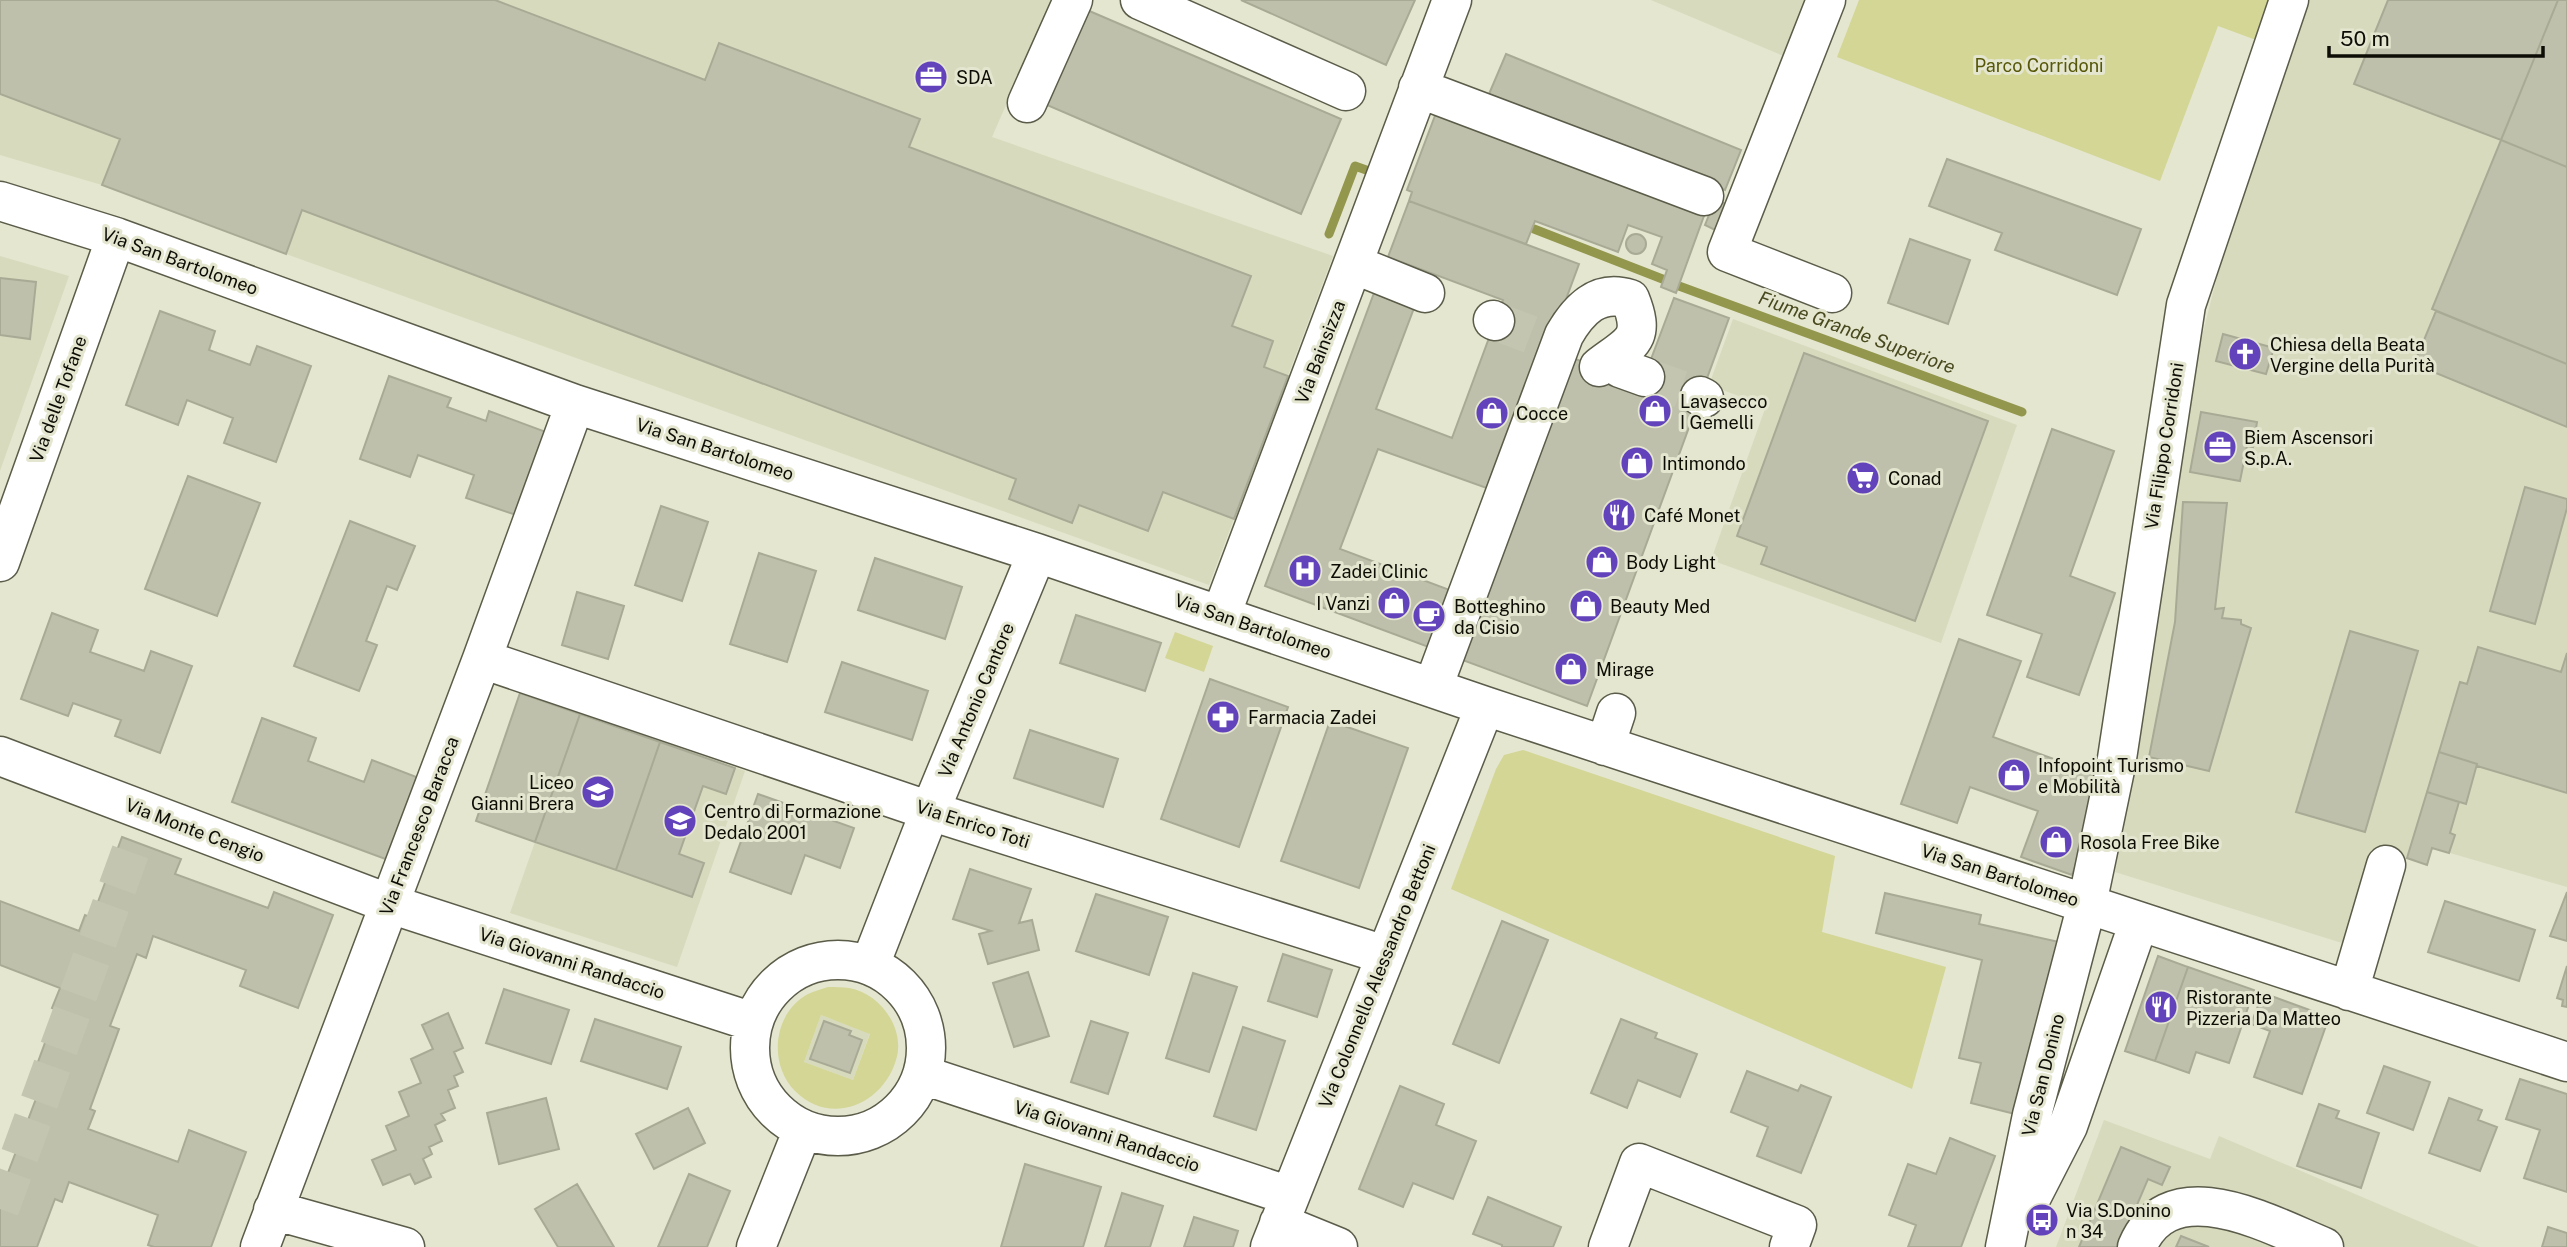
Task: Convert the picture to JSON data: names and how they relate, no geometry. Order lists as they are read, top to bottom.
{
  "streets": {
    "street": [
      "Via San Bartolomeo",
      "Via Bainsizza",
      "Via delle Tofane",
      "Via Filippo Corridoni",
      "Via Antonio Cantore",
      "Via Enrico Toti",
      "Via Francesco Baracca",
      "Via Monte Cengio",
      "Via Giovanni Randaccio",
      "Via Colonnello Alessandro Bettoni",
      "Via San Donino"
    ]
  },
  "crossings": [
    ["Via San Bartolomeo", "Via Bainsizza"],
    ["Via San Bartolomeo", "Via delle Tofane"],
    ["Via San Bartolomeo", "Via Filippo Corridoni"],
    ["Via San Bartolomeo", "Via Antonio Cantore"],
    ["Via San Bartolomeo", "Via Francesco Baracca"],
    ["Via San Bartolomeo", "Via Colonnello Alessandro Bettoni"],
    ["Via San Bartolomeo", "Via San Donino"],
    ["Via Filippo Corridoni", "Via San Donino"],
    ["Via Antonio Cantore", "Via Enrico Toti"],
    ["Via Antonio Cantore", "Via Giovanni Randaccio"],
    ["Via Enrico Toti", "Via Francesco Baracca"],
    ["Via Enrico Toti", "Via Colonnello Alessandro Bettoni"],
    ["Via Francesco Baracca", "Via Monte Cengio"],
    ["Via Francesco Baracca", "Via Giovanni Randaccio"],
    ["Via Monte Cengio", "Via Giovanni Randaccio"],
    ["Via Giovanni Randaccio", "Via Colonnello Alessandro Bettoni"]
  ],
  "water": ["Fiume Grande Superiore"],
  "parks": ["Parco Corridoni"],
  "places": {
    "office": ["SDA", "Biem Ascensori S.p.A."],
    "church": ["Chiesa della Beata Vergine della Purità"],
    "shop": [
      "Lavasecco I Gemelli",
      "Cocce",
      "Intimondo",
      "Body Light",
      "I Vanzi",
      "Beauty Med",
      "Mirage",
      "Infopoint Turismo e Mobilità",
      "Rosola Free Bike"
    ],
    "supermarket": ["Conad"],
    "restaurant": ["Café Monet", "Ristorante Pizzeria Da Matteo"],
    "hospital": ["Zadei Clinic"],
    "cafe": ["Botteghino da Cisio"],
    "pharmacy": ["Farmacia Zadei"],
    "school or university": ["Liceo Gianni Brera", "Centro di Formazione Dedalo 2001"],
    "bus stop": ["Via S.Donino n 34"]
  },
  "scale_bar": "50 m"
}
